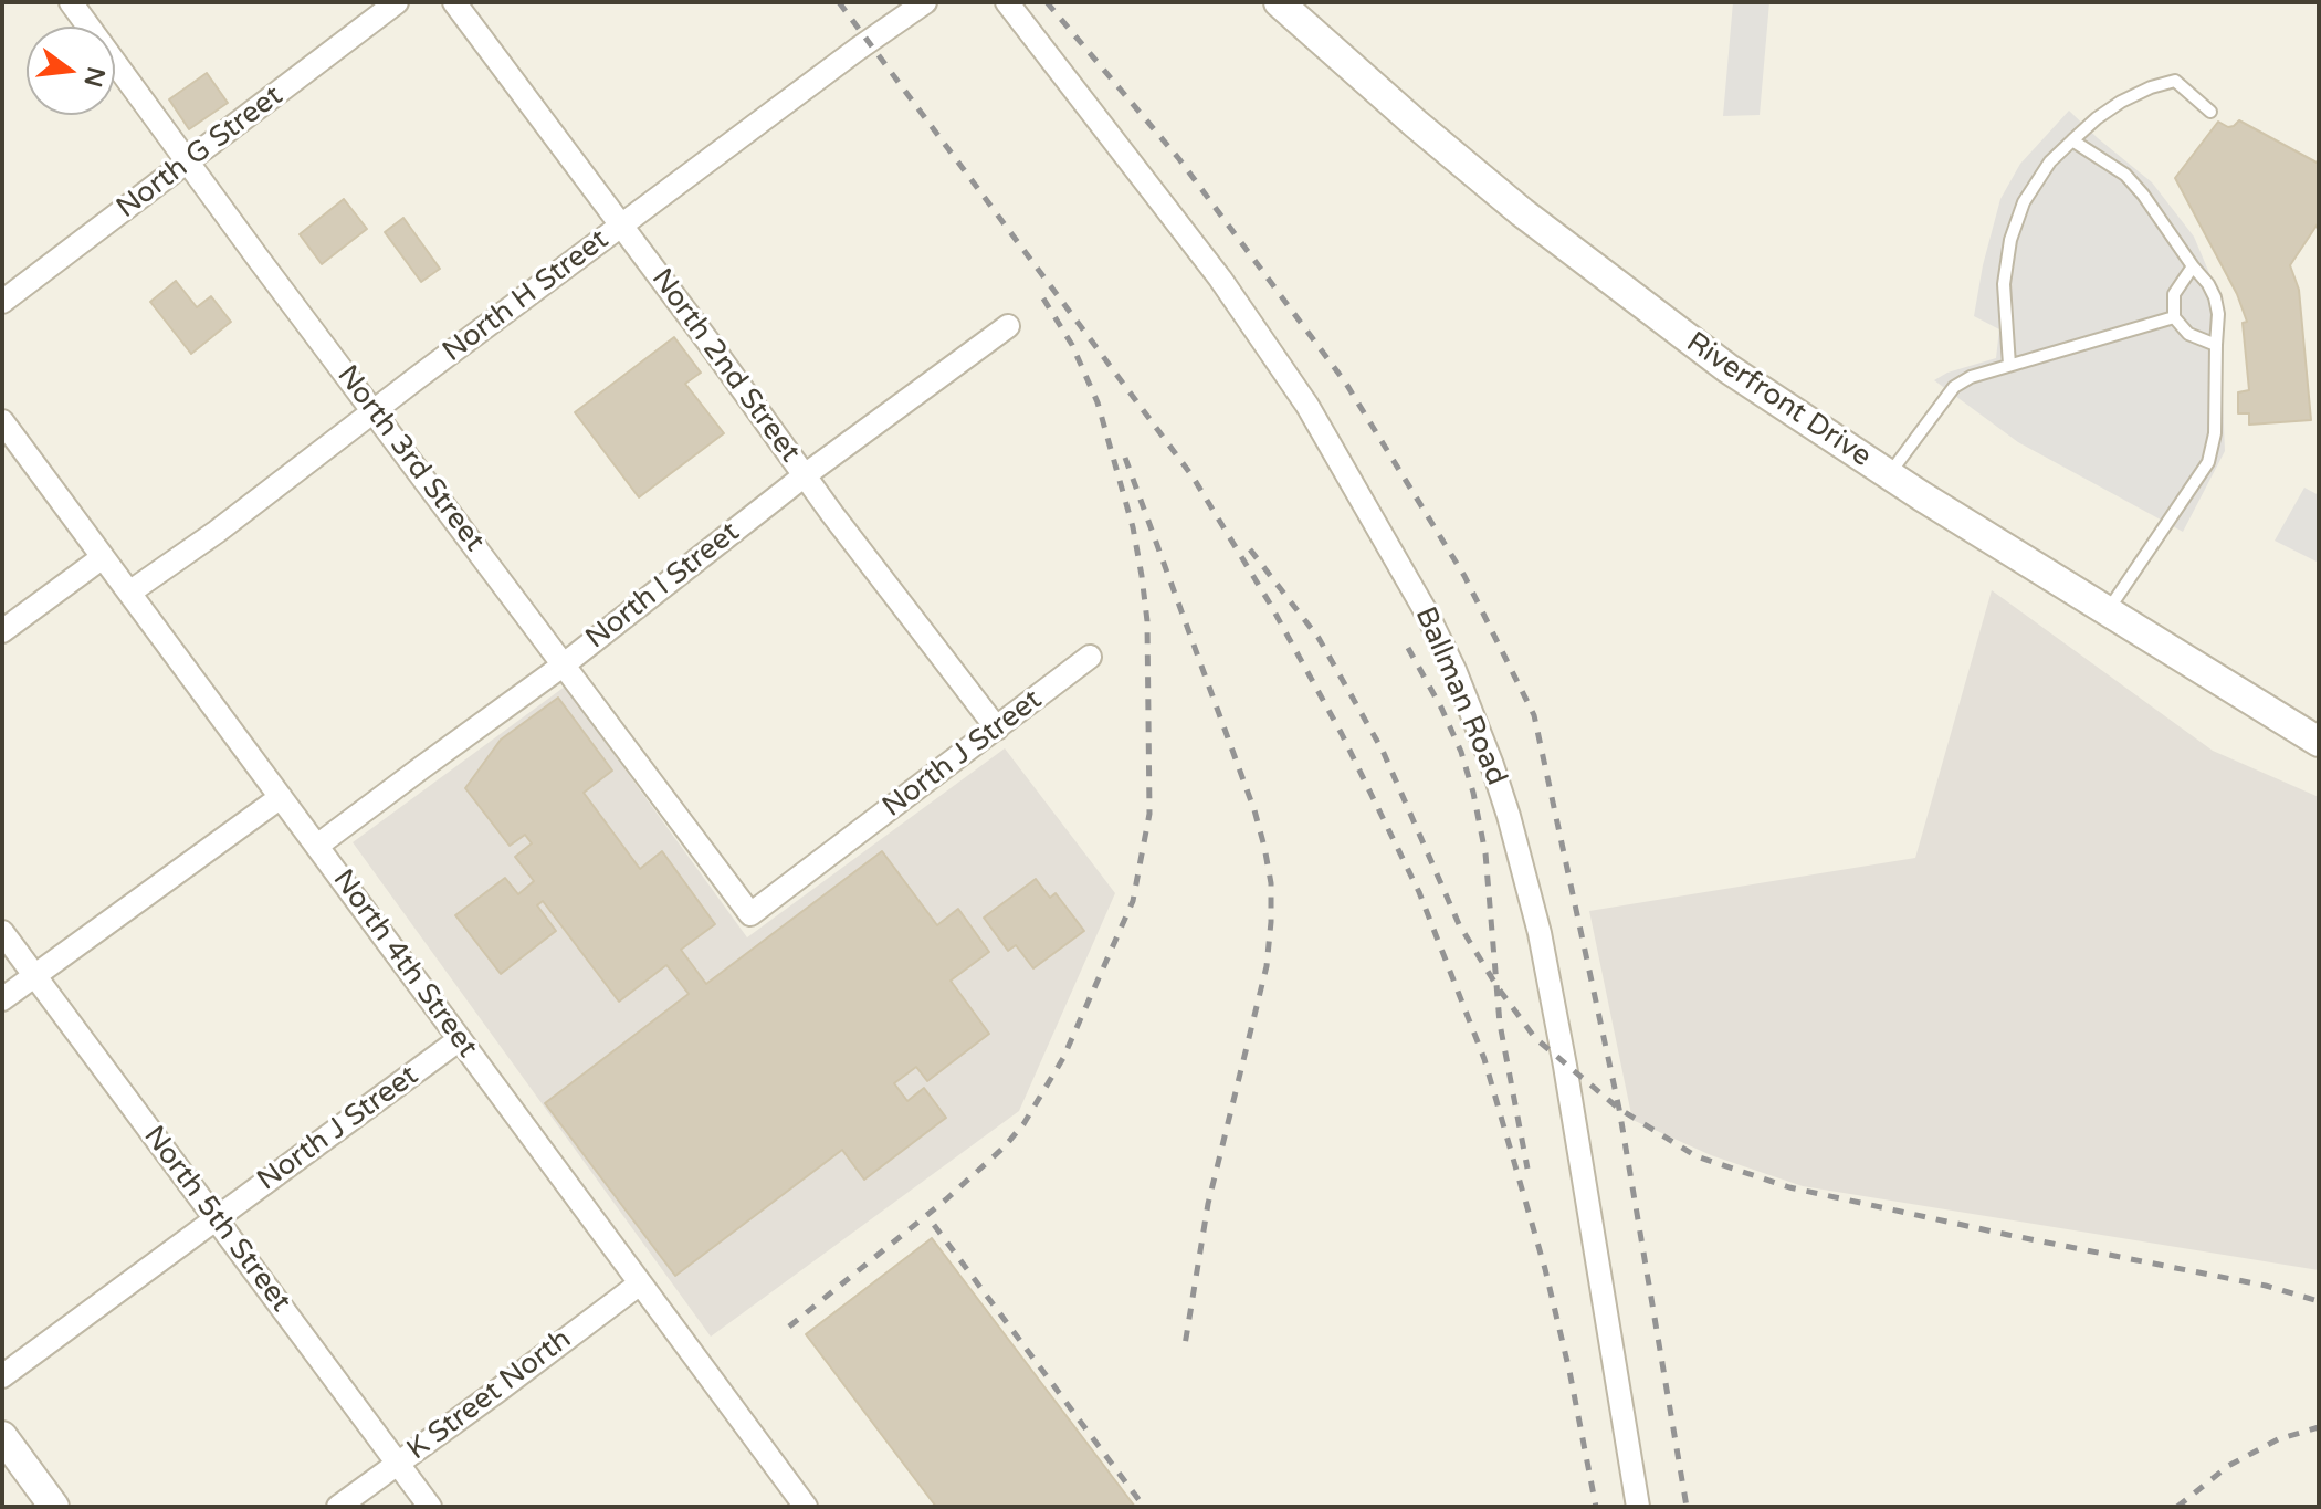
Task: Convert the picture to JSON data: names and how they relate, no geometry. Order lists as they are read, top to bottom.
{
  "streets": {
    "street": [
      "North G Street",
      "North H Street",
      "North 2nd Street",
      "Riverfront Drive",
      "North 3rd Street",
      "North I Street",
      "Ballman Road",
      "North J Street",
      "North 4th Street",
      "North 5th Street",
      "K Street North"
    ]
  },
  "crossings": [
    ["North G Street", "North 3rd Street"],
    ["North H Street", "North 2nd Street"],
    ["North H Street", "North 3rd Street"],
    ["North H Street", "North 4th Street"],
    ["North 2nd Street", "North I Street"],
    ["North 2nd Street", "North J Street"],
    ["North 3rd Street", "North I Street"],
    ["North 3rd Street", "North J Street"],
    ["North I Street", "North 4th Street"],
    ["North J Street", "North 4th Street"],
    ["North J Street", "North 5th Street"],
    ["North 4th Street", "K Street North"],
    ["North 5th Street", "K Street North"]
  ],
  "north": "right"
}
